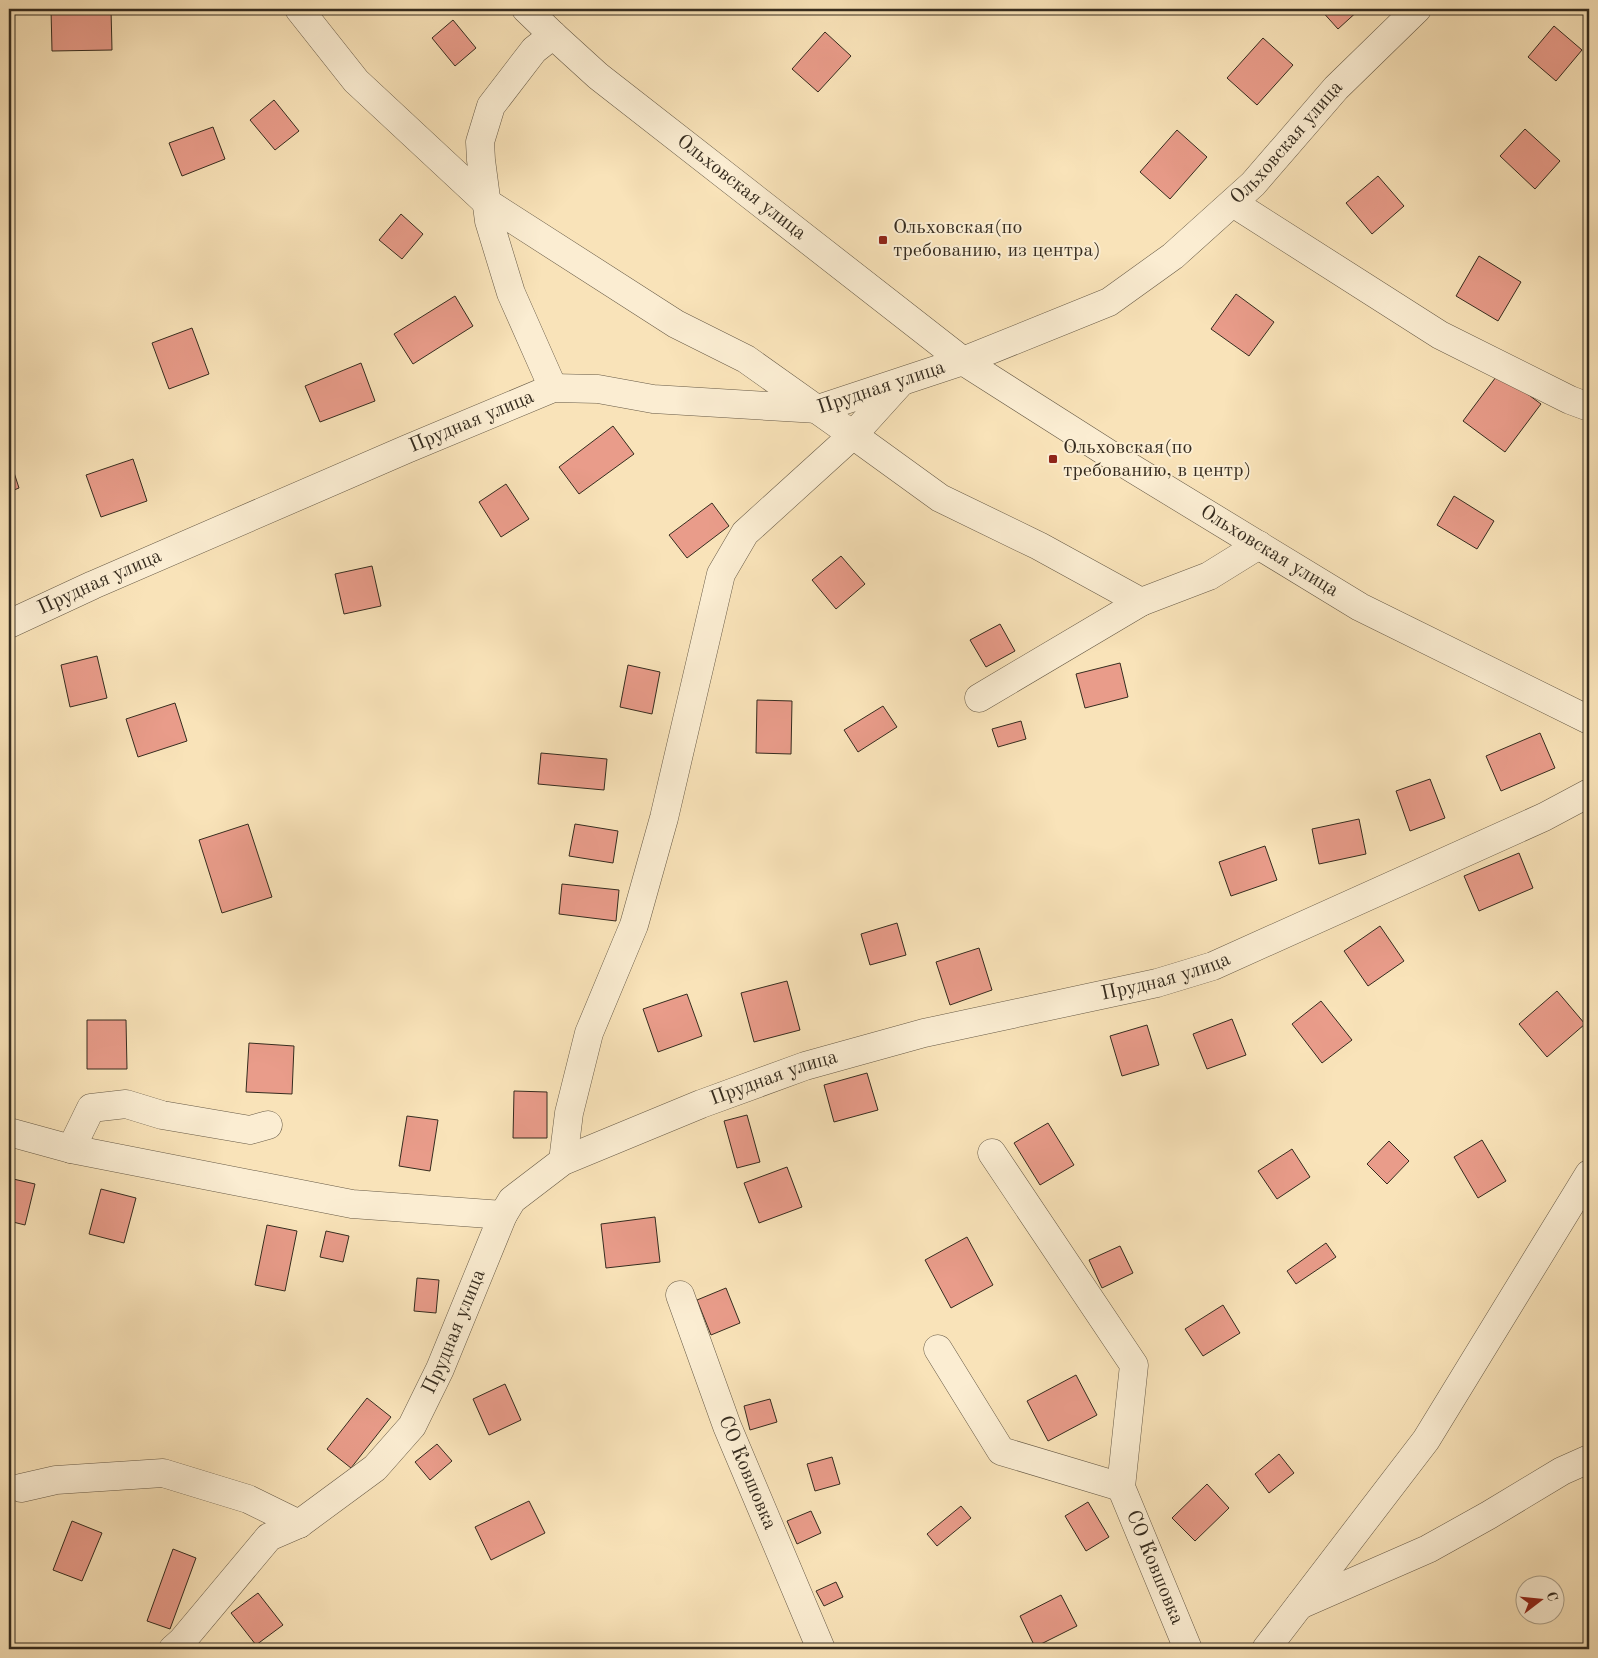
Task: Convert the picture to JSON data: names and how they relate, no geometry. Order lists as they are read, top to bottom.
{
  "streets": {
    "street": ["Ольховская улица", "Прудная улица", "СО Ковшовка"]
  },
  "crossings": [
    ["Ольховская улица", "Прудная улица"]
  ],
  "places": {
    "transit": ["Ольховская(по требованию, из центра)", "Ольховская(по требованию, в центр)"]
  },
  "north": "right"
}
